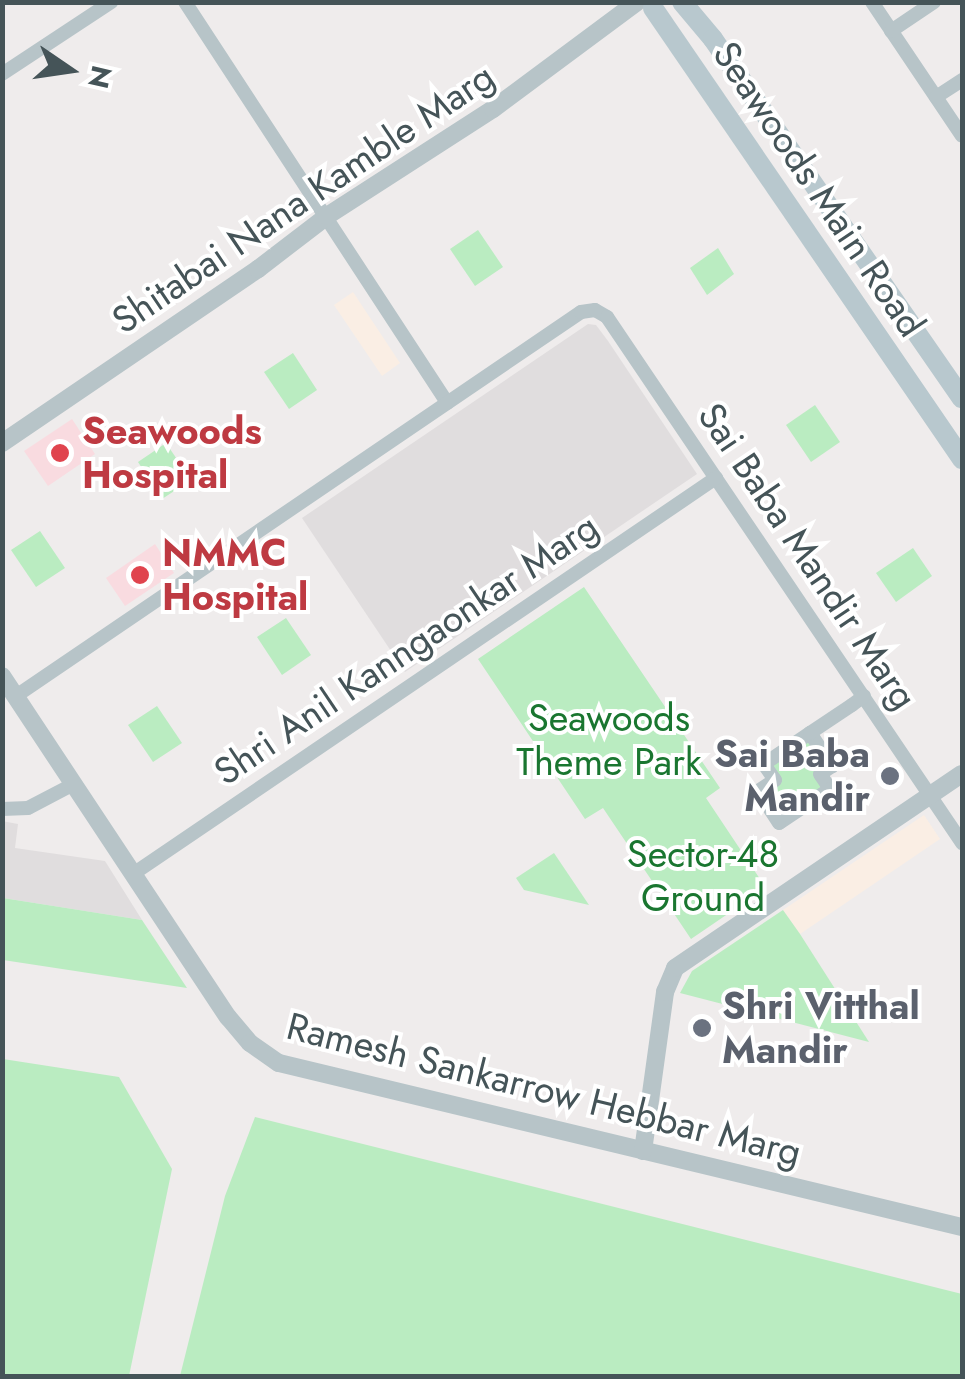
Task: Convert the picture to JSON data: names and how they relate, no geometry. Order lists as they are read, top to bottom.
{
  "streets": {
    "main road": ["Seawoods Main Road"],
    "street": [
      "Shitabai Nana Kamble Marg",
      "Sai Baba Mandir Marg",
      "Shri Anil Kanngaonkar Marg",
      "Ramesh Sankarrow Hebbar Marg"
    ]
  },
  "crossings": [
    ["Seawoods Main Road", "Shitabai Nana Kamble Marg"],
    ["Sai Baba Mandir Marg", "Shri Anil Kanngaonkar Marg"],
    ["Shri Anil Kanngaonkar Marg", "Ramesh Sankarrow Hebbar Marg"]
  ],
  "parks": ["Seawoods Theme Park", "Sector-48 Ground"],
  "places": [
    "Seawoods Hospital",
    "NMMC Hospital",
    "Sai Baba Mandir",
    "Shri Vitthal Mandir"
  ],
  "north": "right"
}
